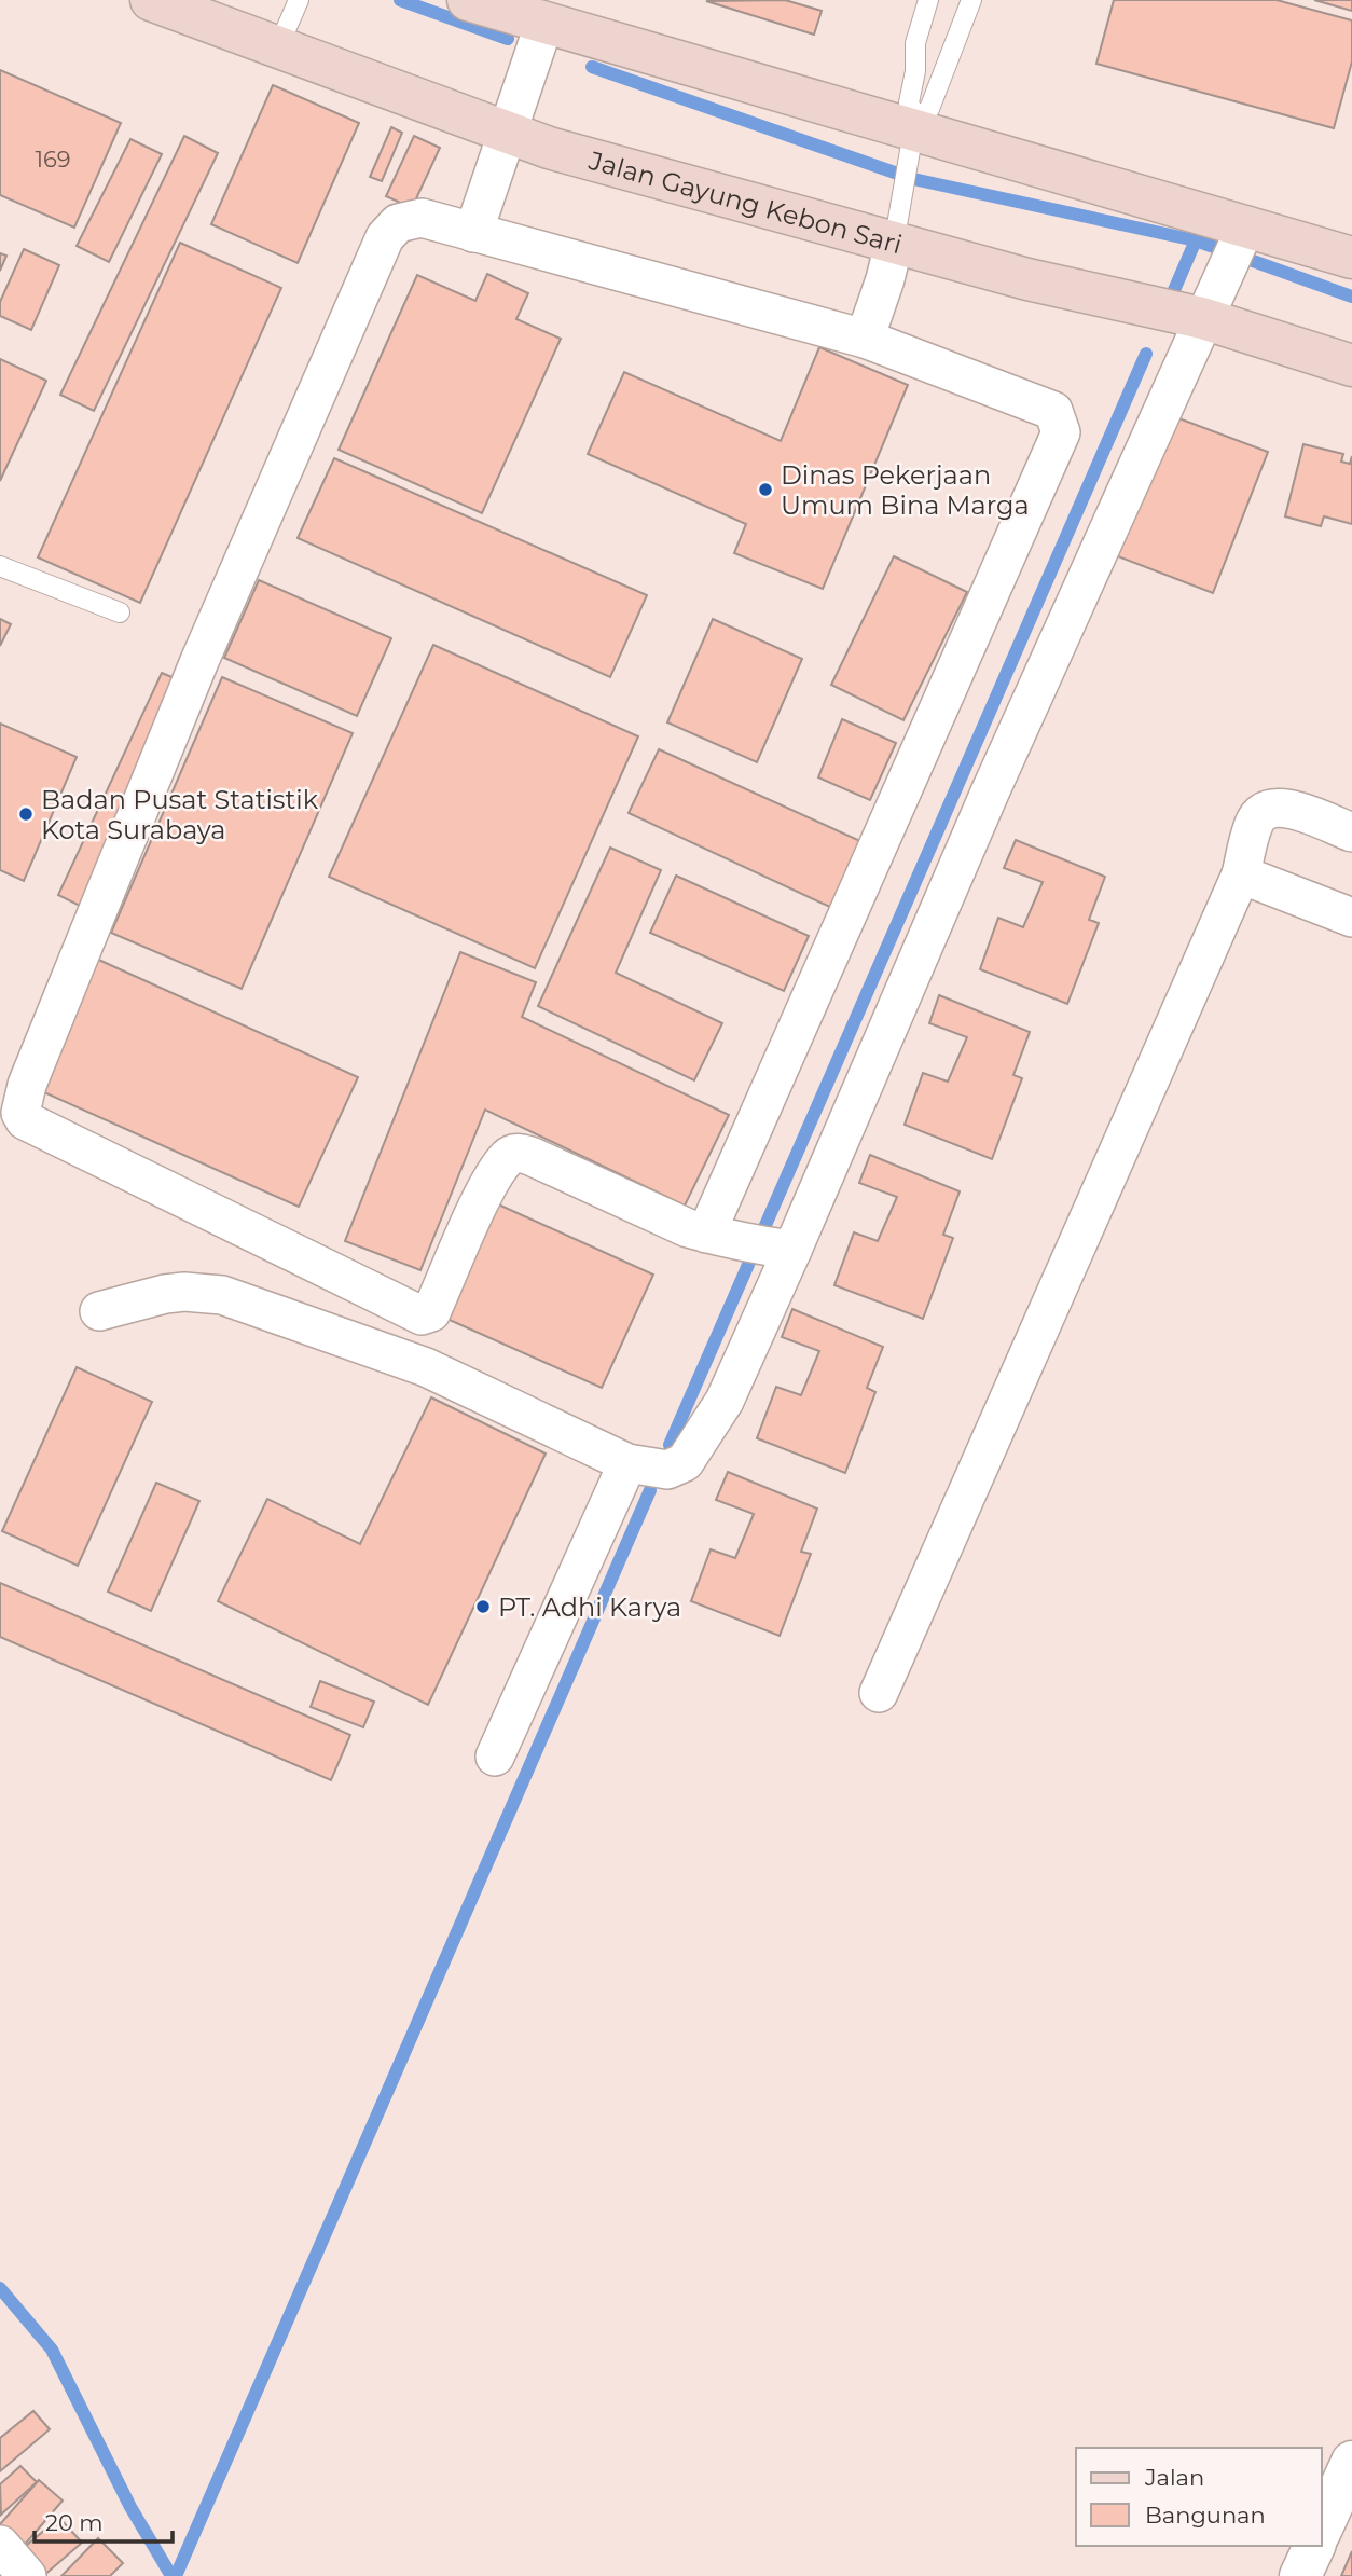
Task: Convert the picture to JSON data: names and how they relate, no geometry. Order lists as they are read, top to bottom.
{
  "streets": {
    "main road": ["Jalan Gayung Kebon Sari"]
  },
  "places": ["Dinas Pekerjaan Umum Bina Marga", "Badan Pusat Statistik Kota Surabaya", "PT. Adhi Karya"],
  "house_numbers": ["169"],
  "legend": ["Jalan", "Bangunan"],
  "scale_bar": "20 m"
}
